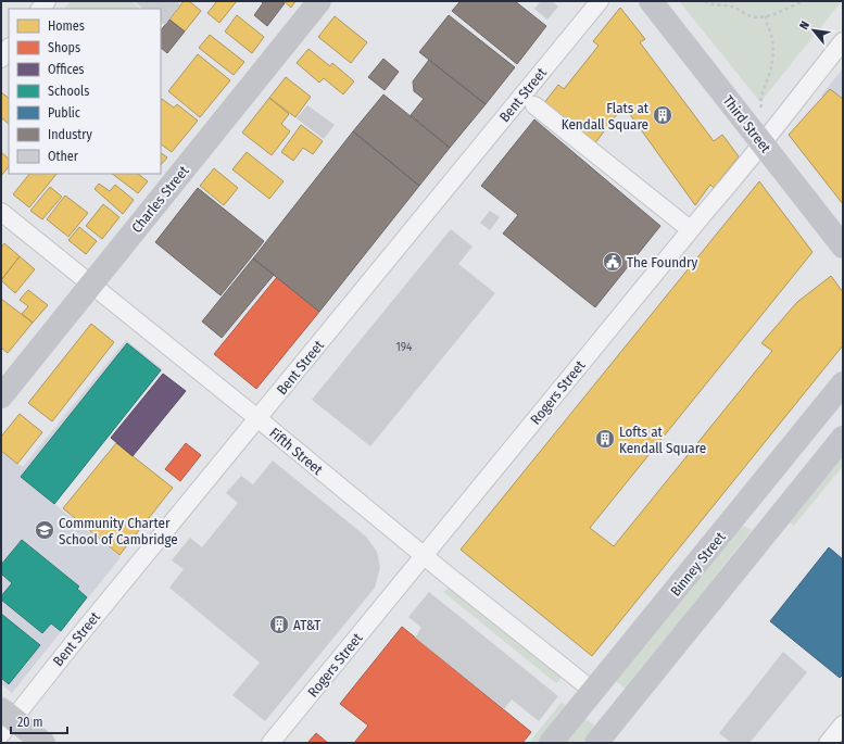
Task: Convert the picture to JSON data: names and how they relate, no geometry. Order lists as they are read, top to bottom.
{
  "streets": {
    "main road": ["Third Street", "Charles Street", "Binney Street"],
    "street": ["Bent Street", "Rogers Street", "Fifth Street"]
  },
  "crossings": [
    ["Bent Street", "Fifth Street"],
    ["Third Street", "Rogers Street"],
    ["Charles Street", "Fifth Street"],
    ["Rogers Street", "Fifth Street"],
    ["Fifth Street", "Binney Street"]
  ],
  "places": {
    "building": ["Flats at Kendall Square", "Lofts at Kendall Square", "AT&T"],
    "public building": ["The Foundry"],
    "school or university": ["Community Charter School of Cambridge"]
  },
  "house_numbers": ["194"],
  "legend": [
    "Homes",
    "Shops",
    "Offices",
    "Schools",
    "Public",
    "Industry",
    "Other"
  ],
  "scale_bar": "20 m",
  "north": "top left"
}
